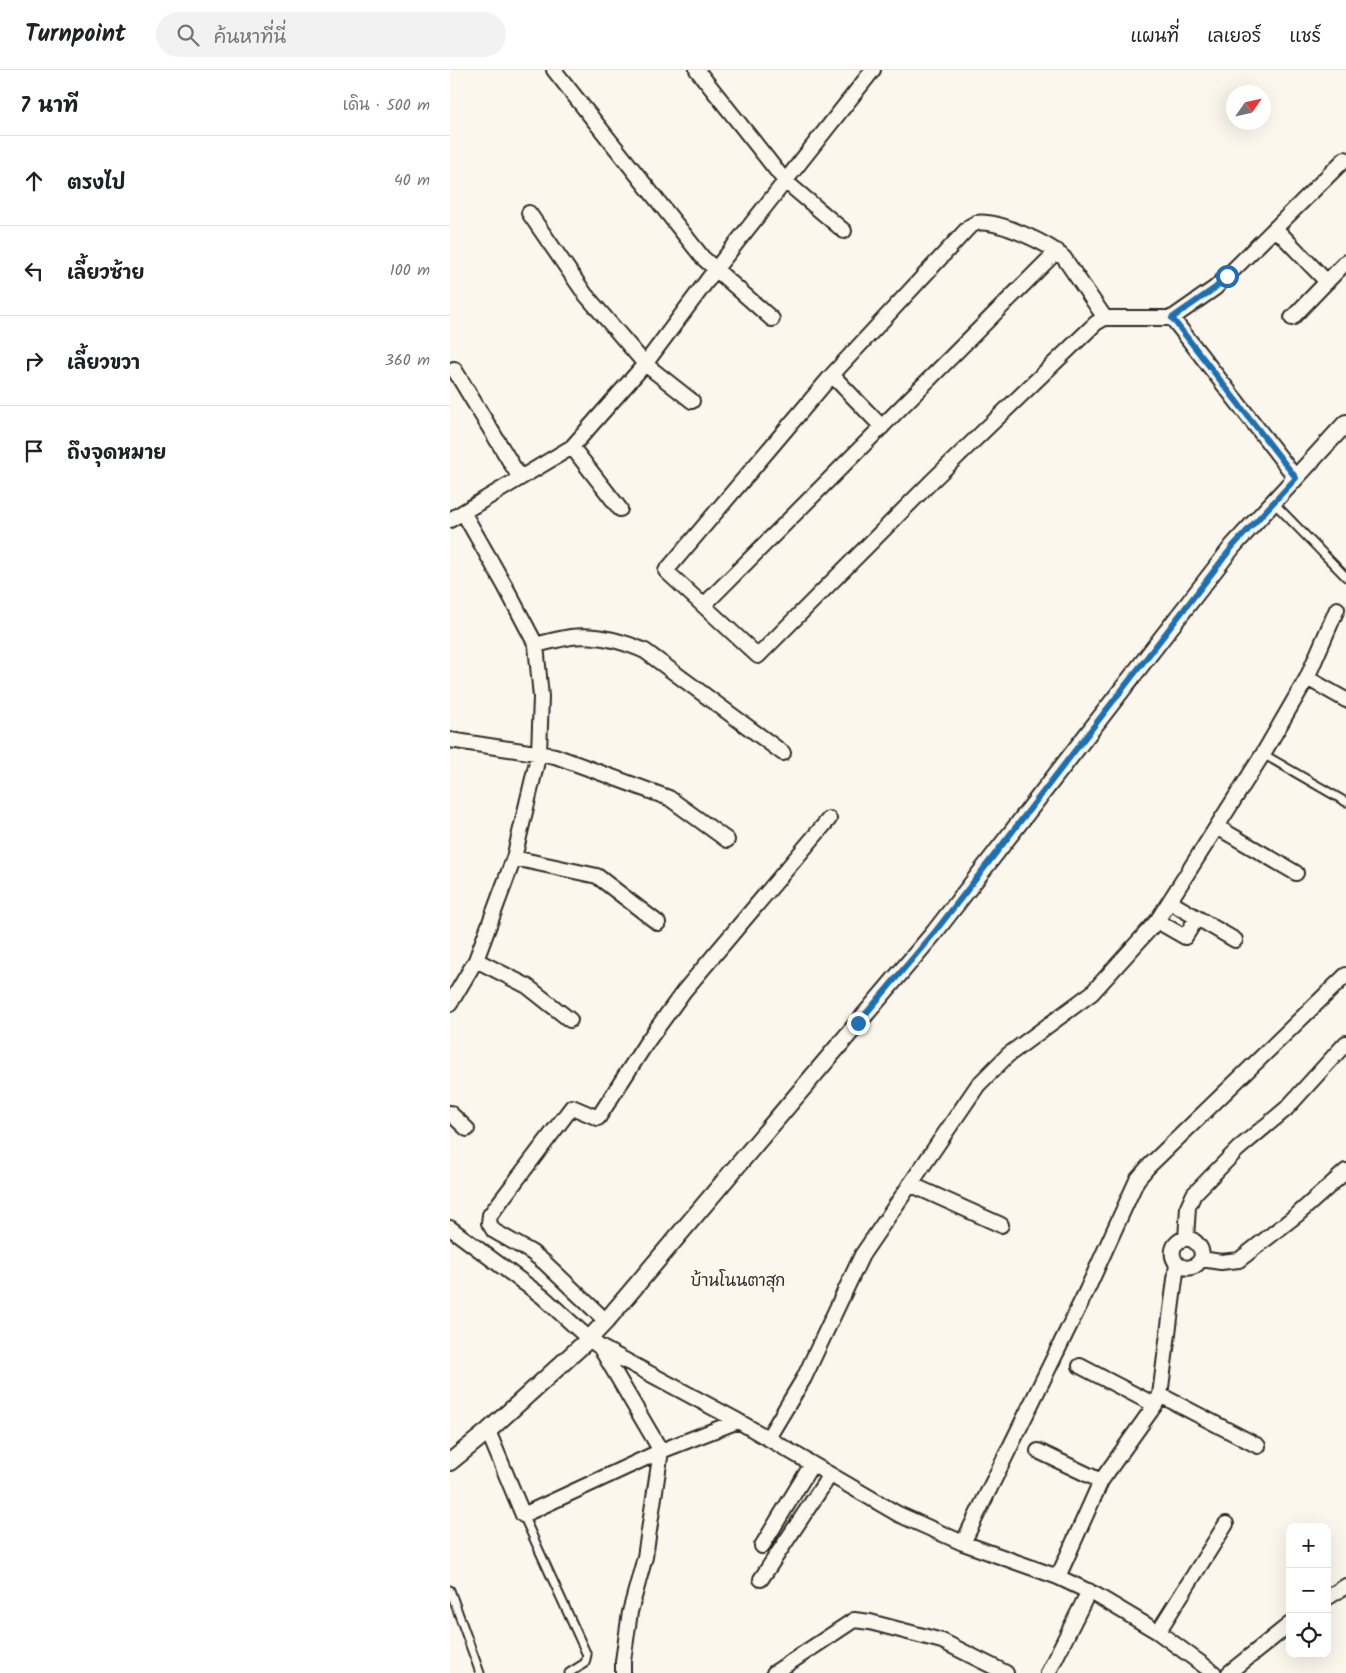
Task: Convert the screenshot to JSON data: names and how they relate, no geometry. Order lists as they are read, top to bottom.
{
  "districts": ["บ้านโนนตาสุก"],
  "north": "top right",
  "page": {
    "header": "Turnpoint",
    "search": "ค้นหาที่นี่",
    "nav": ["แผนที่", "เลเยอร์", "แชร์"],
    "heading": ["7 นาที", "เดิน · 500 m"],
    "list": [
      ["ตรงไป", "40 m"],
      ["เลี้ยวซ้าย", "100 m"],
      ["เลี้ยวขวา", "360 m"],
      "ถึงจุดหมาย"
    ],
    "map_buttons": ["+", "−"]
  }
}
